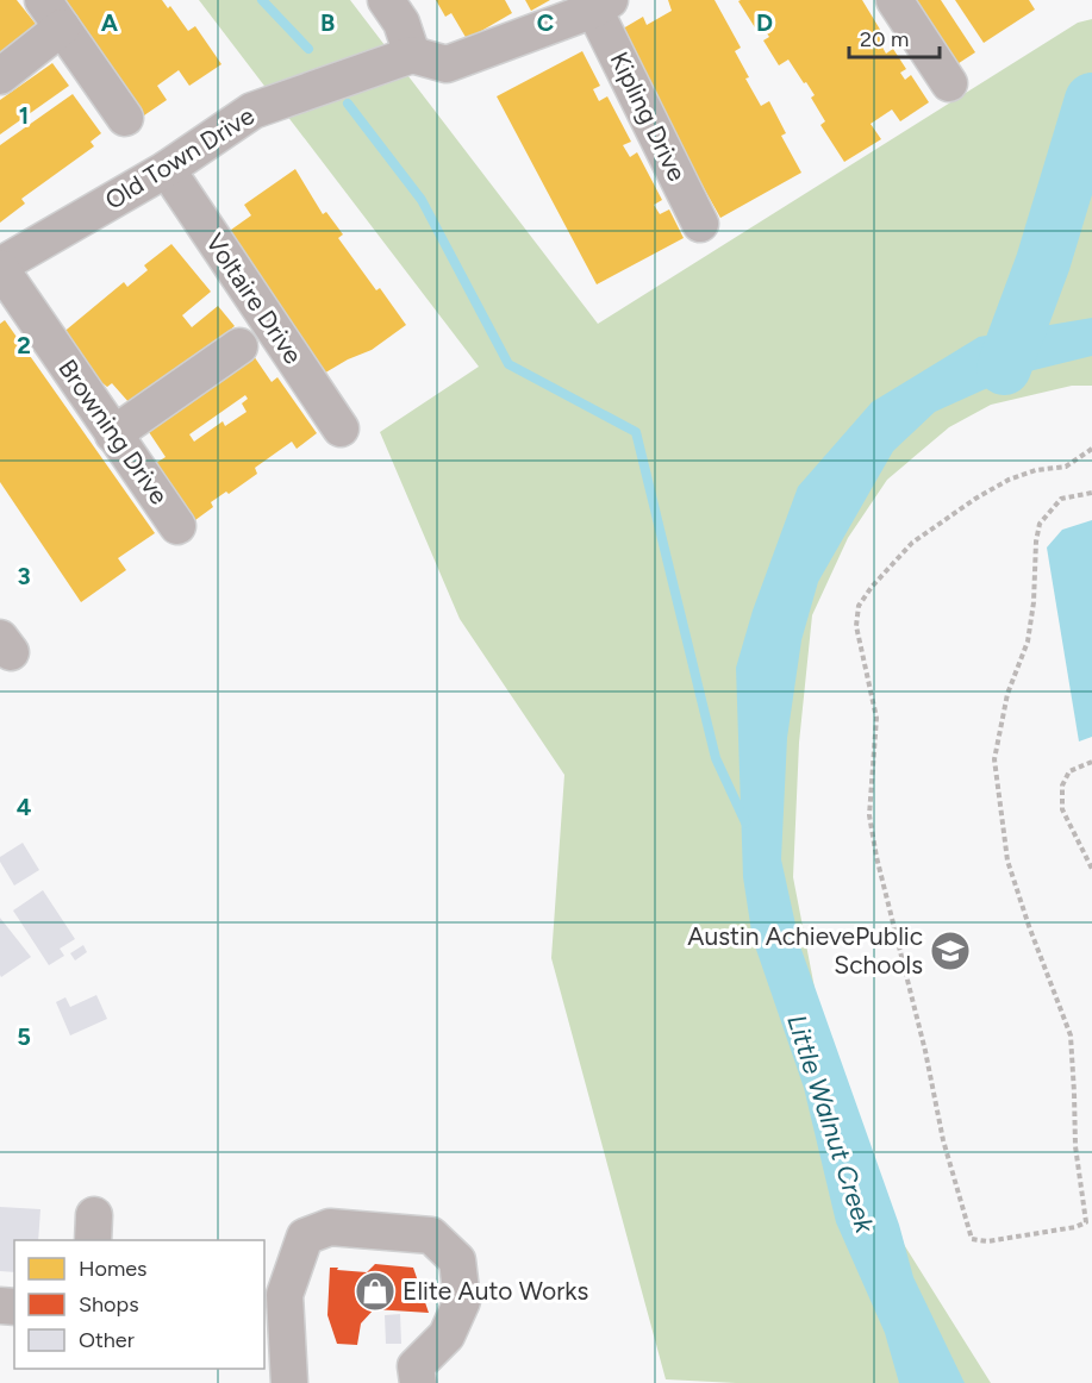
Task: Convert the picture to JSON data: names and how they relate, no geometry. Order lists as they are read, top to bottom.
{
  "streets": {
    "street": [
      "Kipling Drive",
      "Old Town Drive",
      "Voltaire Drive",
      "Browning Drive"
    ]
  },
  "crossings": [
    ["Old Town Drive", "Voltaire Drive"],
    ["Old Town Drive", "Browning Drive"]
  ],
  "water": ["Little Walnut Creek"],
  "places": {
    "school or university": ["Austin AchievePublic Schools"],
    "shop": ["Elite Auto Works"]
  },
  "legend": ["Homes", "Shops", "Other"],
  "scale_bar": "20 m",
  "grid": {
    "columns": [
      "A",
      "B",
      "C",
      "D"
    ],
    "rows": [
      "1",
      "2",
      "3",
      "4",
      "5"
    ]
  }
}
